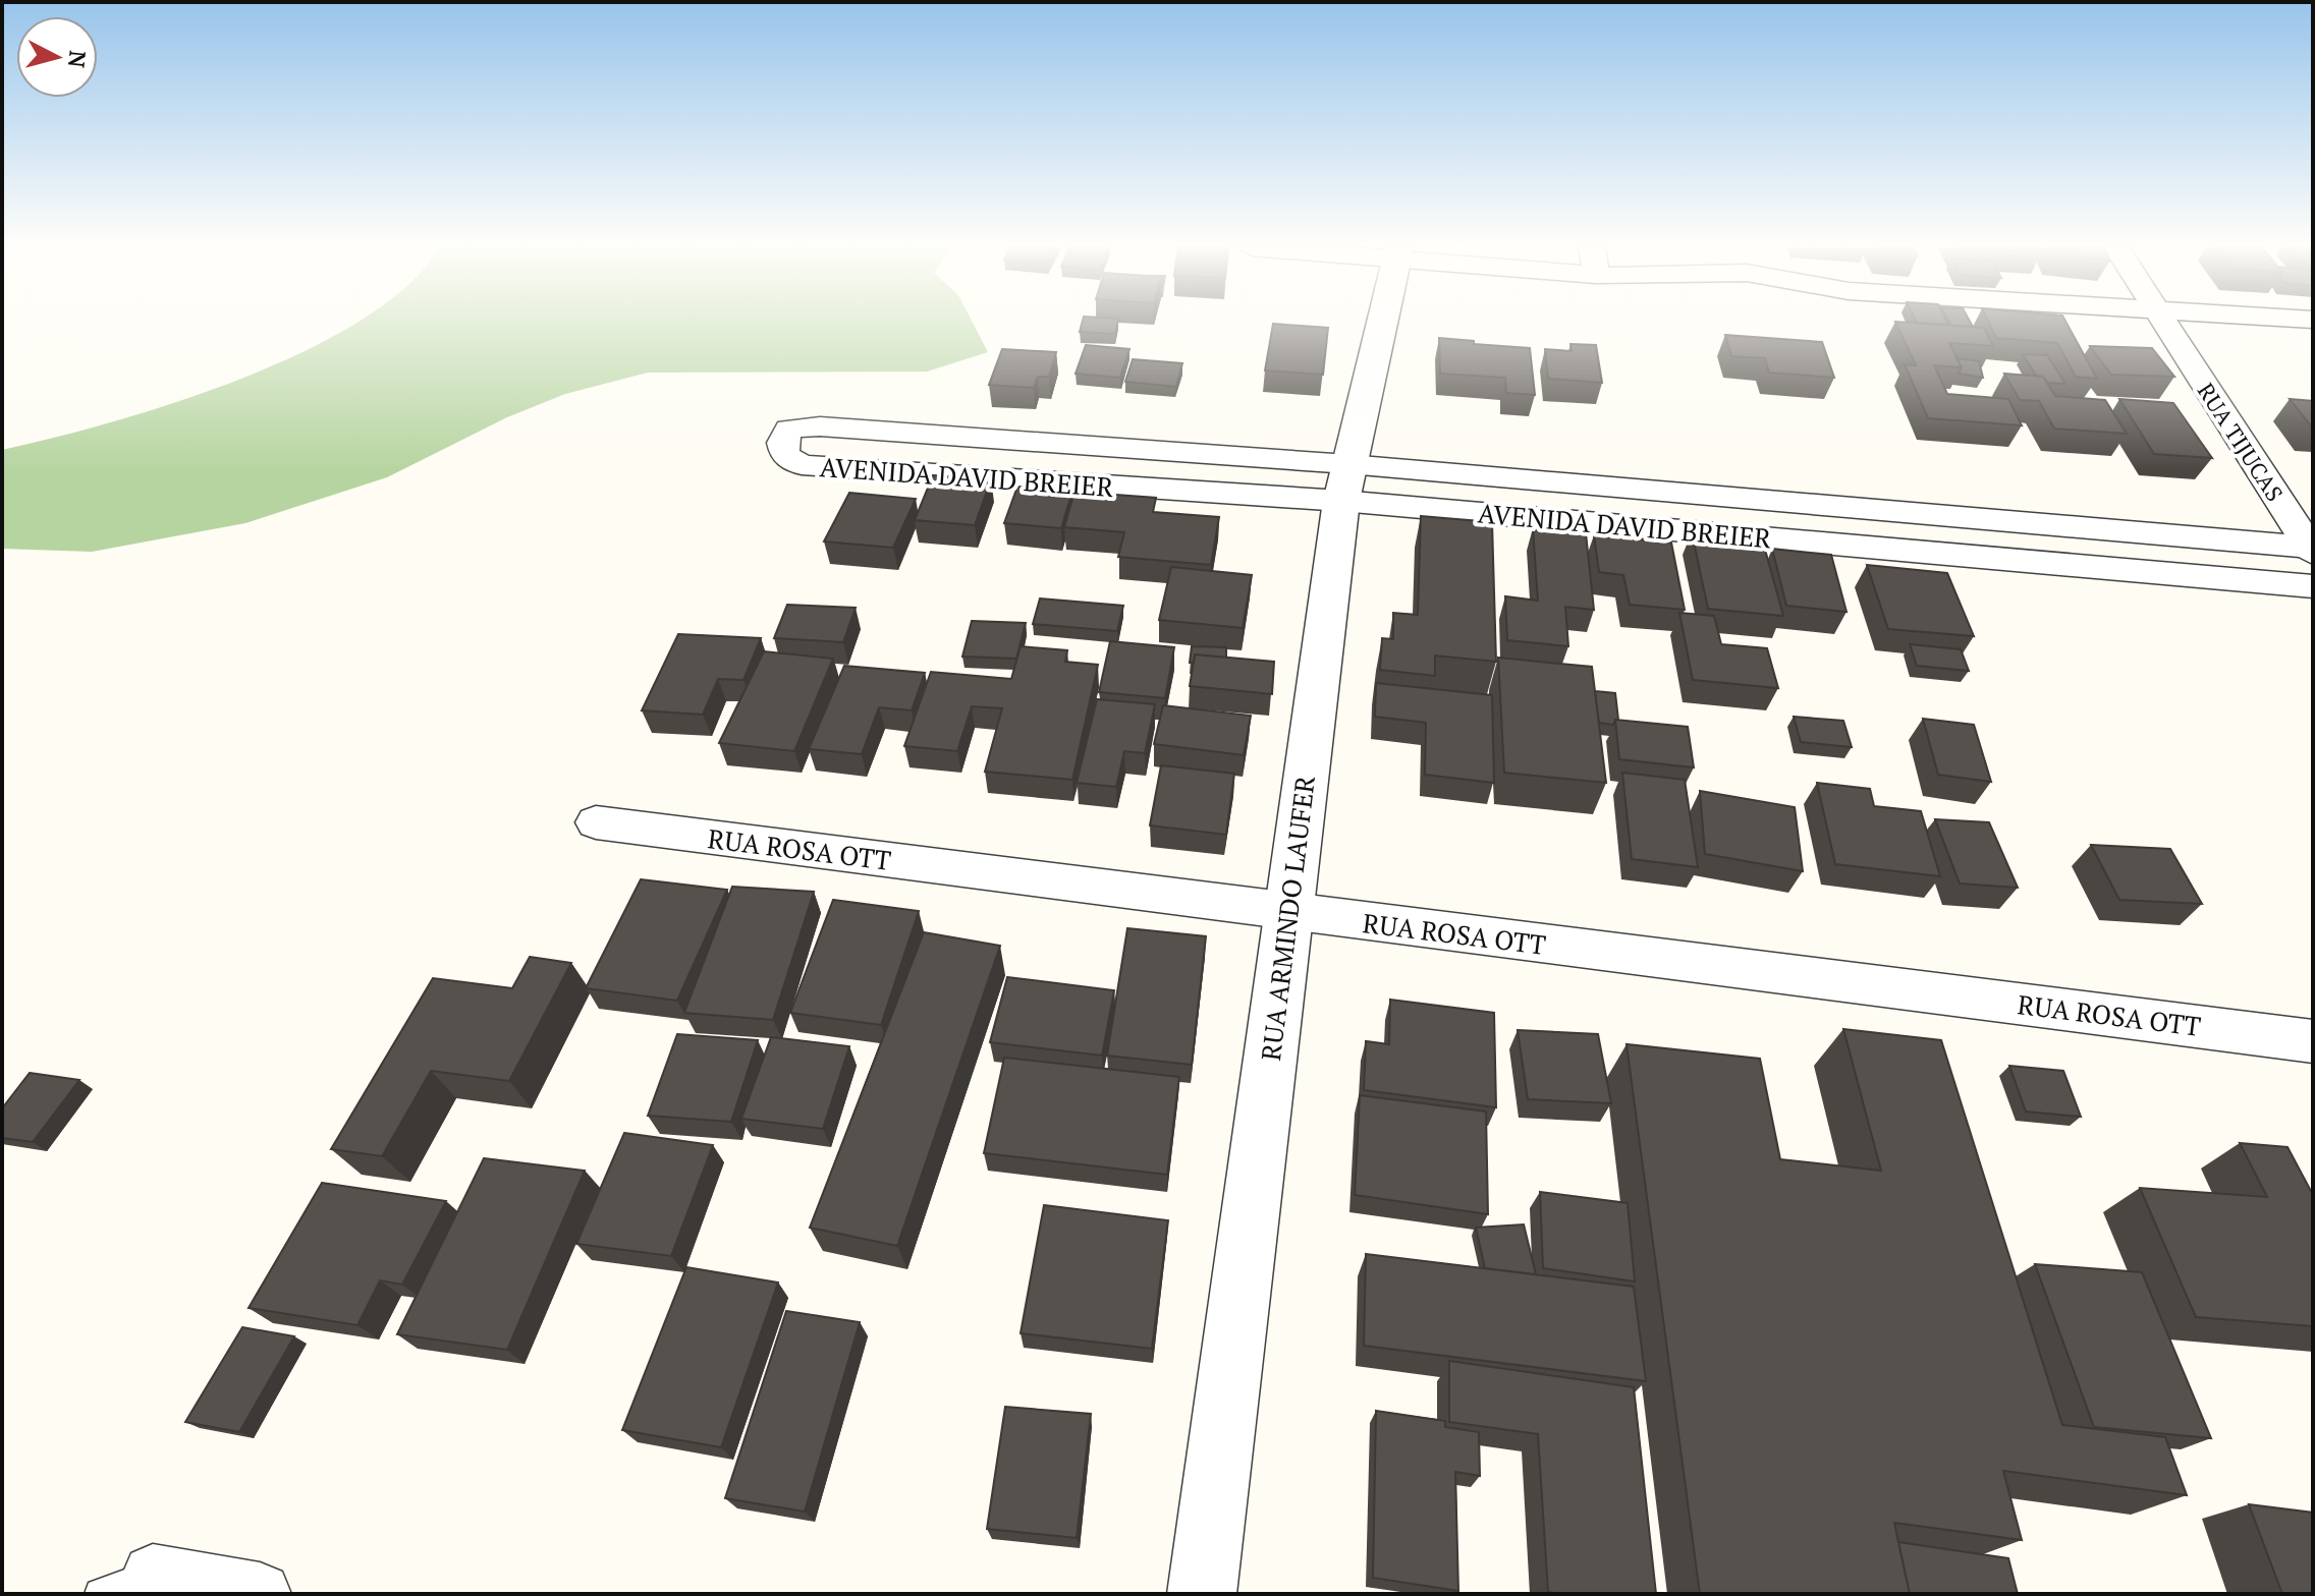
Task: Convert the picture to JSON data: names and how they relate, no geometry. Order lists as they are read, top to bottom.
{
  "streets": {
    "street": [
      "RUA TIJUCAS",
      "AVENIDA DAVID BREIER",
      "RUA ROSA OTT",
      "RUA ARMINDO LAUFER"
    ]
  },
  "crossings": [
    ["RUA TIJUCAS", "AVENIDA DAVID BREIER"],
    ["AVENIDA DAVID BREIER", "RUA ARMINDO LAUFER"],
    ["RUA ROSA OTT", "RUA ARMINDO LAUFER"]
  ],
  "north": "right"
}
